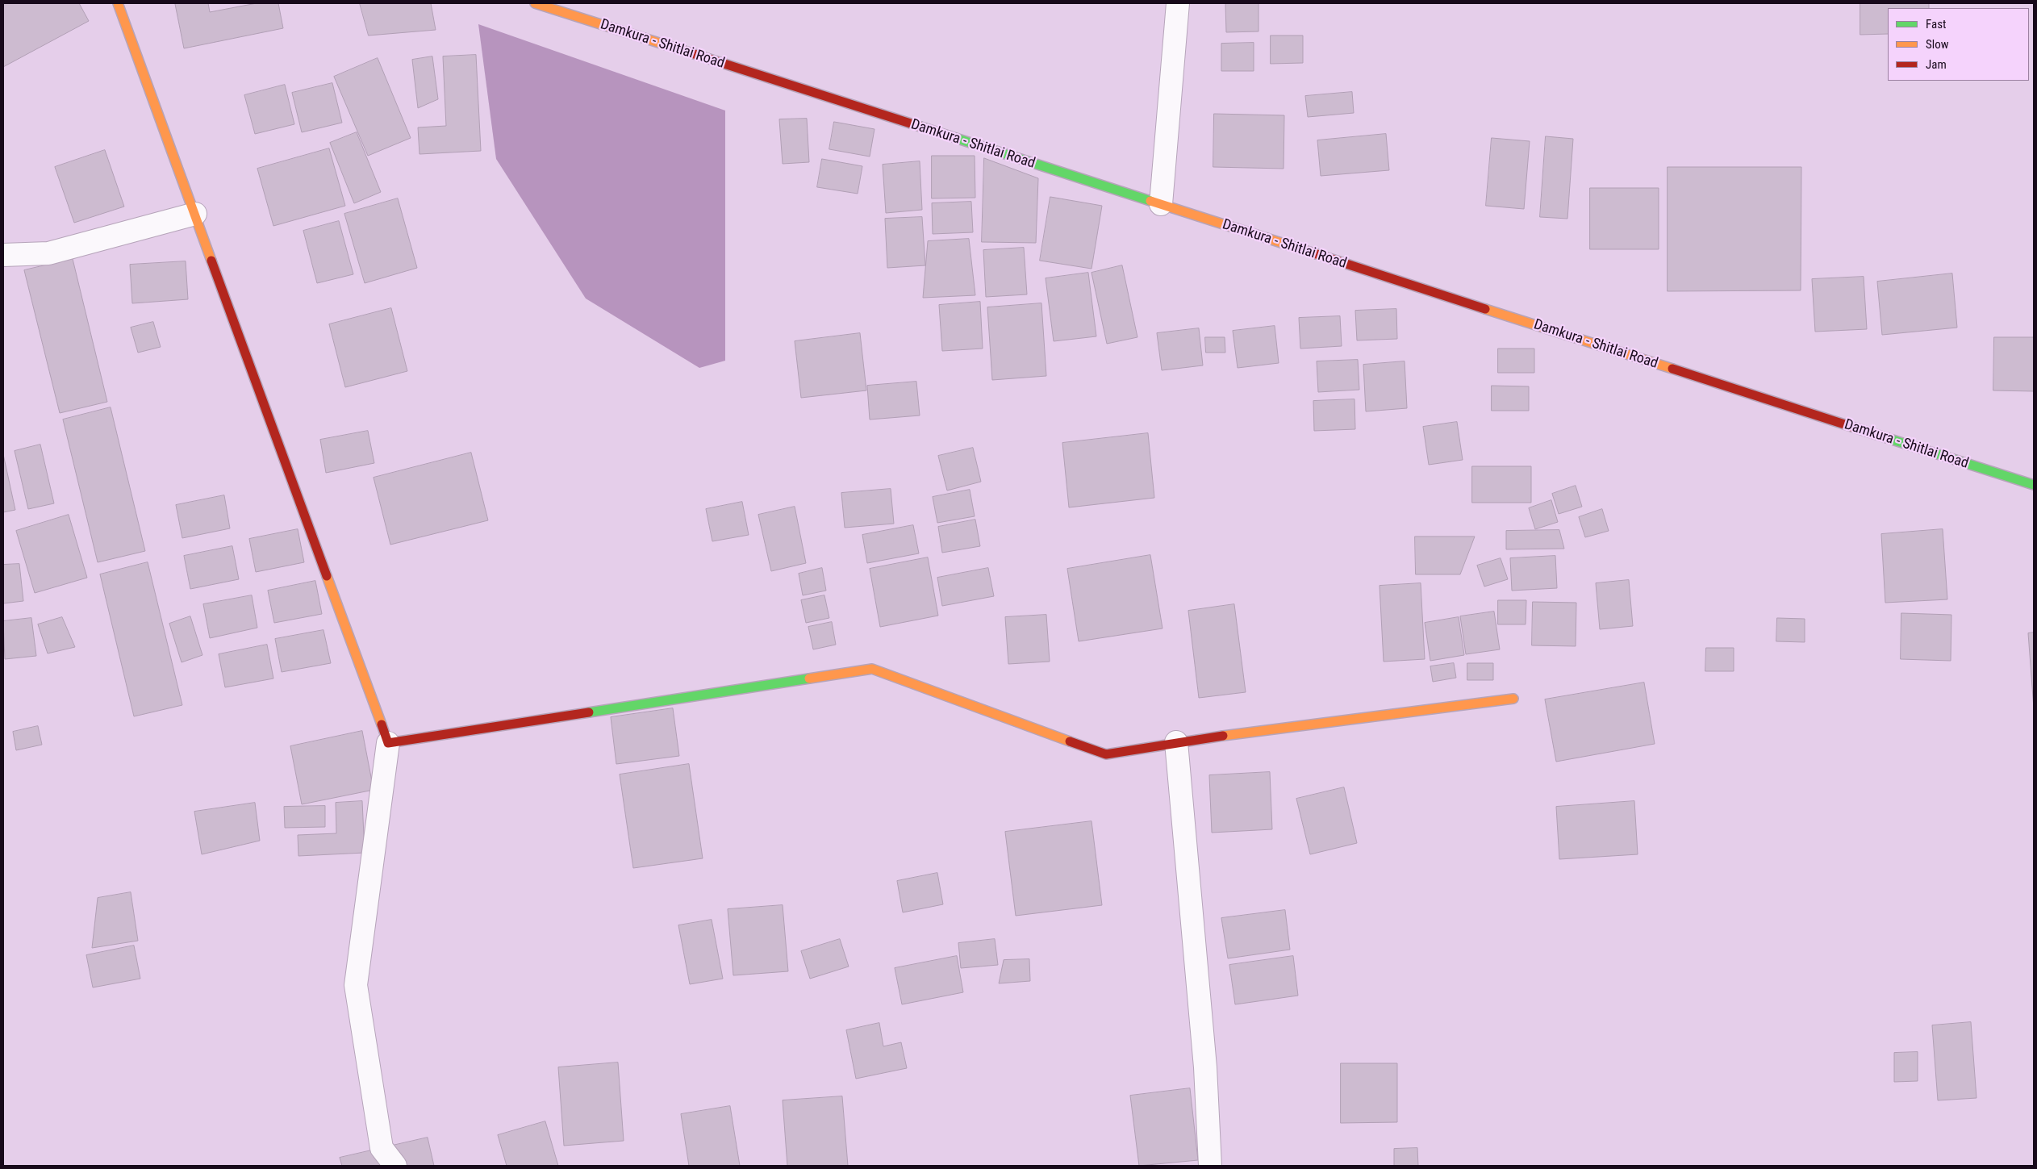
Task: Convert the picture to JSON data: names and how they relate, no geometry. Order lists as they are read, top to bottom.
{
  "streets": {
    "street": ["Damkura - Shitlai Road"]
  },
  "legend": ["Fast", "Slow", "Jam"]
}
